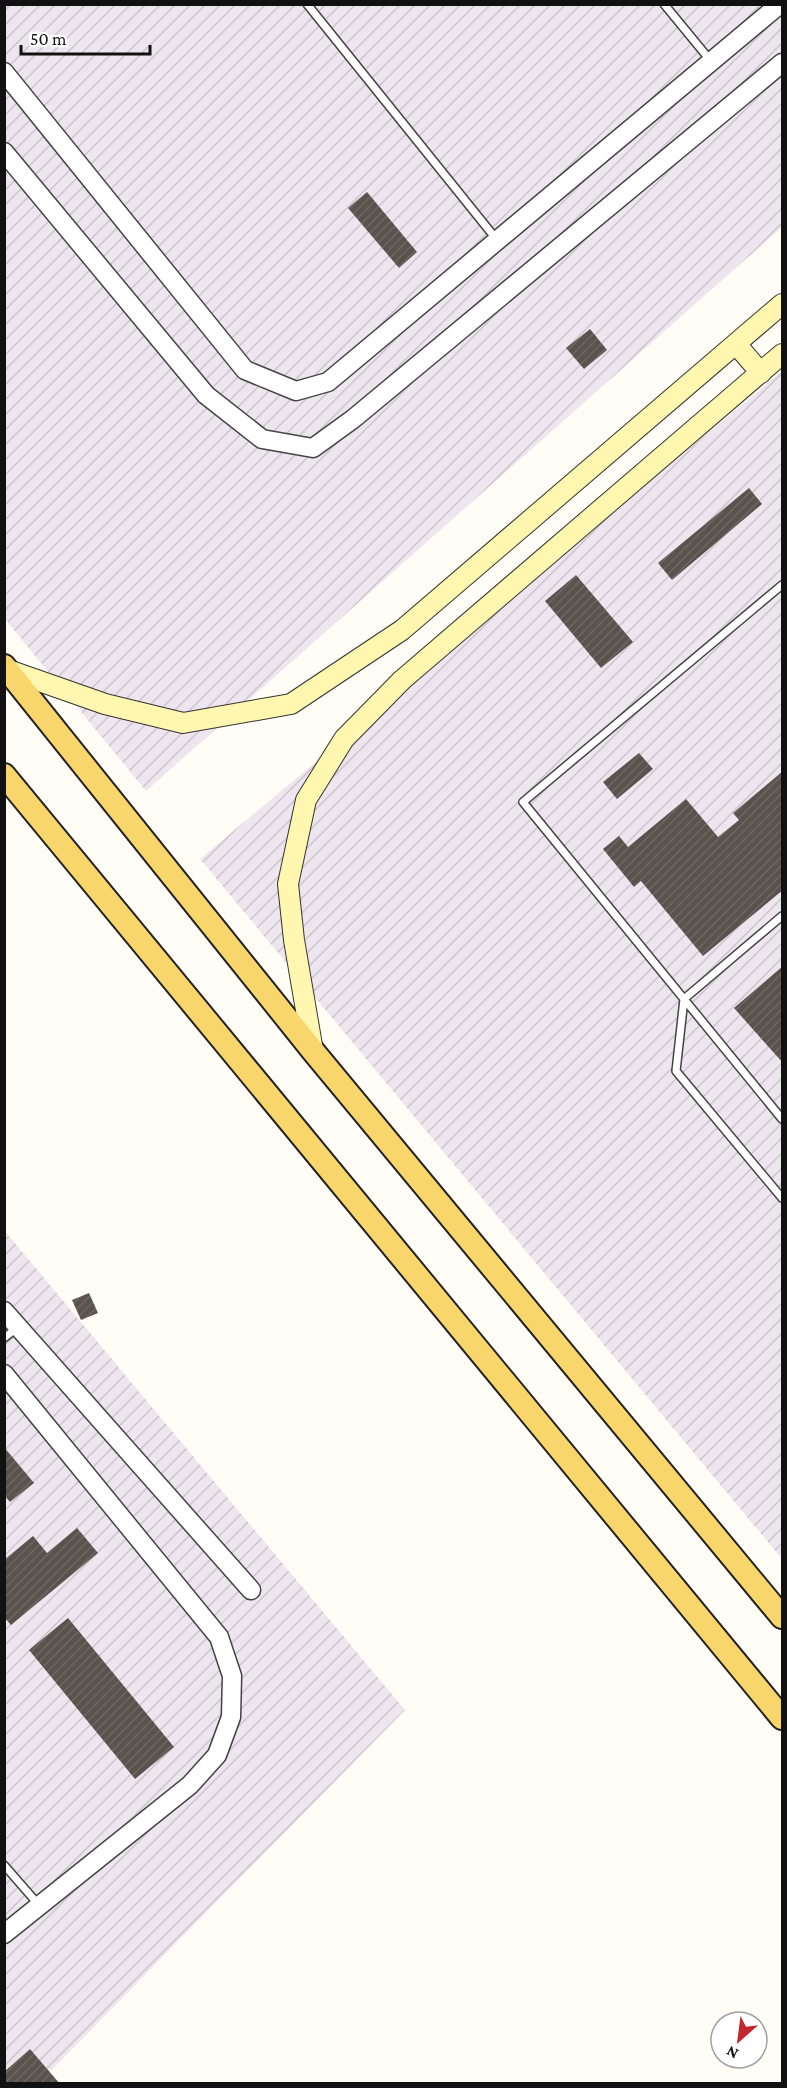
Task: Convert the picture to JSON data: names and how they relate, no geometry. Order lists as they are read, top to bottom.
{
  "scale_bar": "50 m",
  "north": "bottom left"
}
